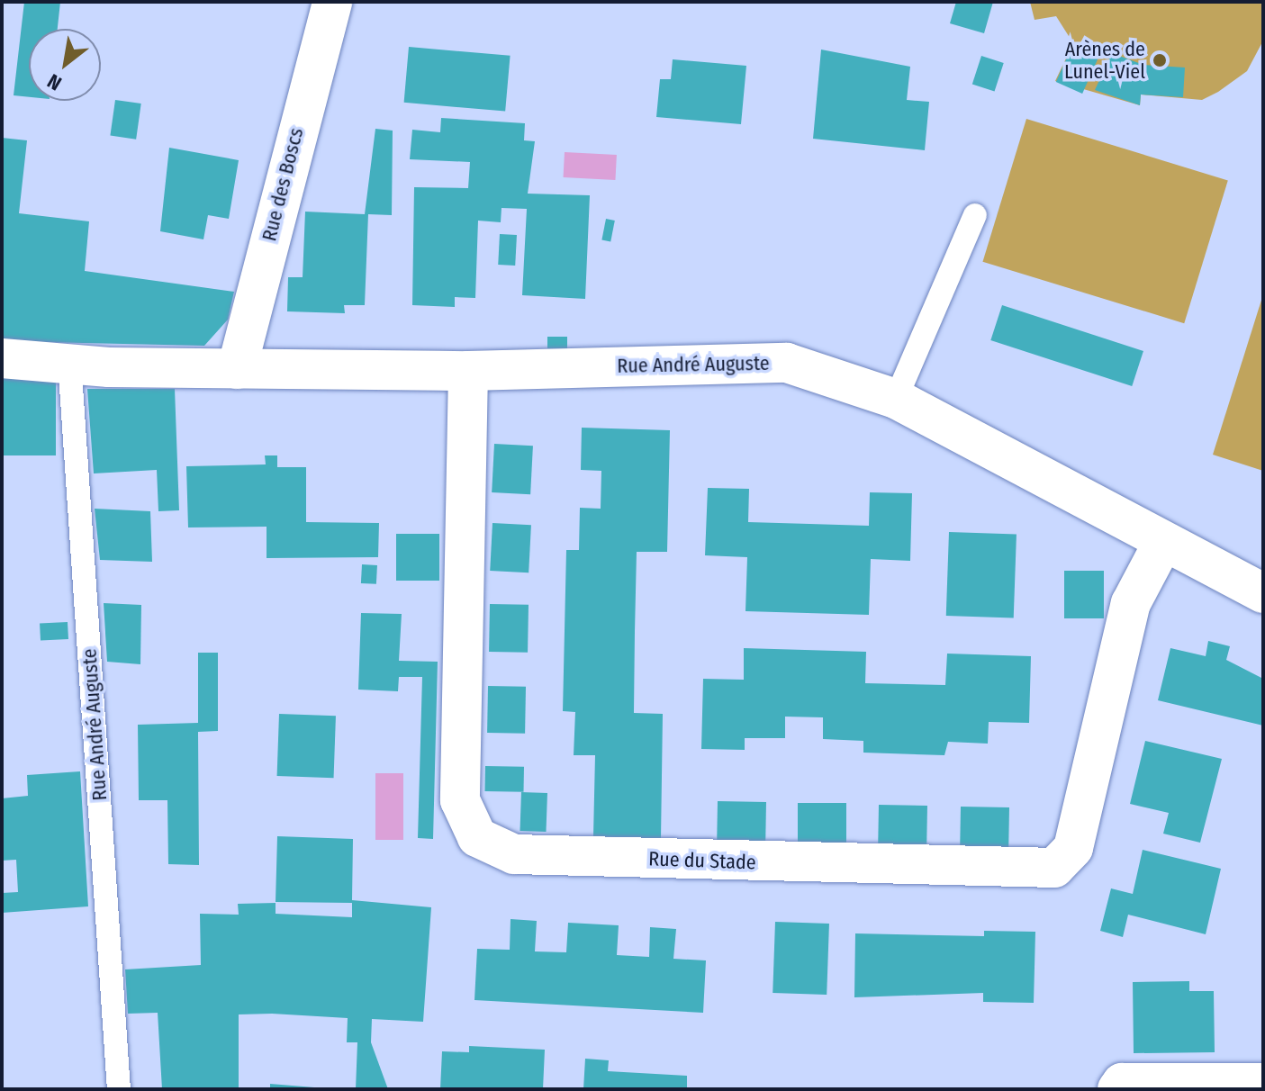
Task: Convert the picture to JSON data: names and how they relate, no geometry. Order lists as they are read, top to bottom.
{
  "streets": {
    "street": ["Rue des Boscs", "Rue André Auguste", "Rue du Stade"]
  },
  "crossings": [
    ["Rue des Boscs", "Rue André Auguste"],
    ["Rue André Auguste", "Rue du Stade"]
  ],
  "places": ["Arènes de Lunel-Viel"],
  "north": "bottom left"
}
